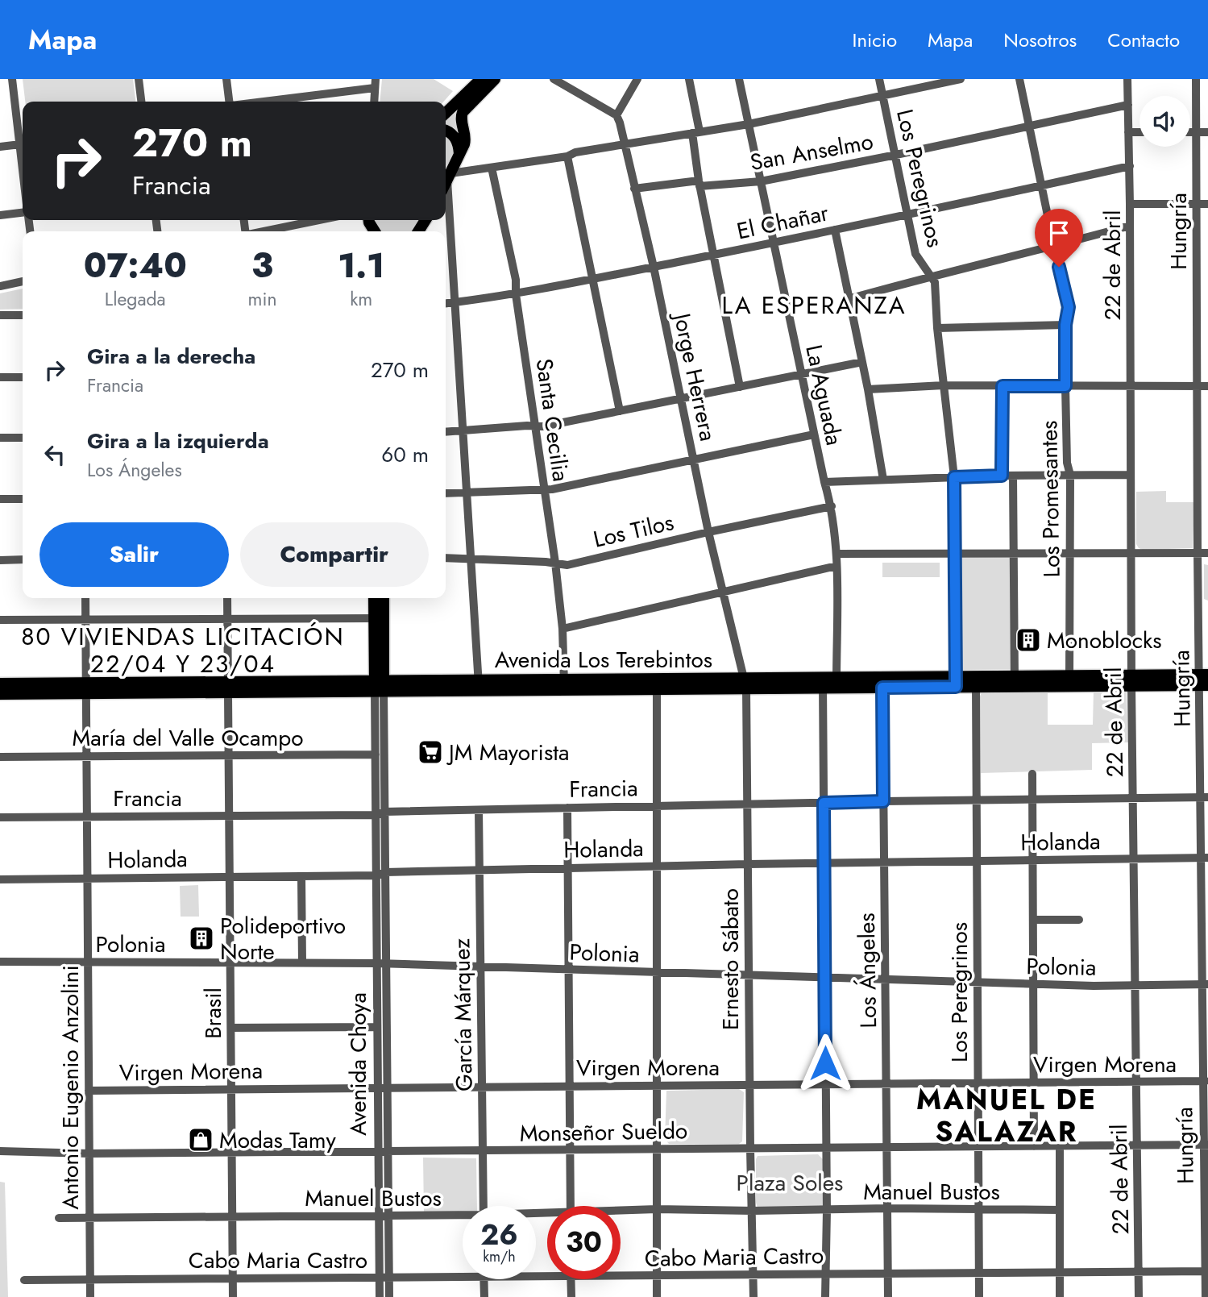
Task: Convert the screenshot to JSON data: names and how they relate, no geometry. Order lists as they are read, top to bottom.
{
  "streets": {
    "main road": ["Avenida Los Terebintos", "Avenida Choya"],
    "street": [
      "San Anselmo",
      "Los Peregrinos",
      "El Chañar",
      "Hungría",
      "22 de Abril",
      "Jorge Herrera",
      "La Aguada",
      "Santa Cecilia",
      "Los Promesantes",
      "Los Tilos",
      "María del Valle Ocampo",
      "Francia",
      "Holanda",
      "Polonia",
      "Ernesto Sábato",
      "Los Ángeles",
      "Brasil",
      "García Márquez",
      "Virgen Morena",
      "Antonio Eugenio Anzolini",
      "Monseñor Sueldo",
      "Manuel Bustos",
      "Cabo Maria Castro"
    ]
  },
  "crossings": [
    ["San Anselmo", "Los Peregrinos"],
    ["San Anselmo", "22 de Abril"],
    ["San Anselmo", "Jorge Herrera"],
    ["San Anselmo", "La Aguada"],
    ["San Anselmo", "Los Promesantes"],
    ["Los Peregrinos", "El Chañar"],
    ["Los Peregrinos", "Avenida Los Terebintos"],
    ["Los Peregrinos", "Francia"],
    ["Los Peregrinos", "Holanda"],
    ["Los Peregrinos", "Polonia"],
    ["Los Peregrinos", "Virgen Morena"],
    ["Los Peregrinos", "Monseñor Sueldo"],
    ["Los Peregrinos", "Manuel Bustos"],
    ["Los Peregrinos", "Cabo Maria Castro"],
    ["El Chañar", "22 de Abril"],
    ["El Chañar", "Jorge Herrera"],
    ["El Chañar", "La Aguada"],
    ["El Chañar", "Santa Cecilia"],
    ["El Chañar", "Los Promesantes"],
    ["Hungría", "Avenida Los Terebintos"],
    ["Hungría", "Francia"],
    ["Hungría", "Holanda"],
    ["Hungría", "Polonia"],
    ["Hungría", "Virgen Morena"],
    ["Hungría", "Monseñor Sueldo"],
    ["Hungría", "Cabo Maria Castro"],
    ["22 de Abril", "Avenida Los Terebintos"],
    ["22 de Abril", "Francia"],
    ["22 de Abril", "Holanda"],
    ["22 de Abril", "Polonia"],
    ["22 de Abril", "Virgen Morena"],
    ["22 de Abril", "Monseñor Sueldo"],
    ["22 de Abril", "Cabo Maria Castro"],
    ["Jorge Herrera", "Los Tilos"],
    ["Jorge Herrera", "Avenida Los Terebintos"],
    ["Jorge Herrera", "Ernesto Sábato"],
    ["La Aguada", "Los Tilos"],
    ["La Aguada", "Avenida Los Terebintos"],
    ["Santa Cecilia", "Los Tilos"],
    ["Santa Cecilia", "Avenida Los Terebintos"],
    ["Los Promesantes", "Avenida Los Terebintos"],
    ["Avenida Los Terebintos", "Ernesto Sábato"],
    ["Avenida Los Terebintos", "Los Ángeles"],
    ["Avenida Los Terebintos", "Brasil"],
    ["Avenida Los Terebintos", "Avenida Choya"],
    ["Avenida Los Terebintos", "Antonio Eugenio Anzolini"],
    ["María del Valle Ocampo", "Brasil"],
    ["María del Valle Ocampo", "Avenida Choya"],
    ["María del Valle Ocampo", "Antonio Eugenio Anzolini"],
    ["Francia", "Ernesto Sábato"],
    ["Francia", "Los Ángeles"],
    ["Francia", "Brasil"],
    ["Francia", "García Márquez"],
    ["Francia", "Avenida Choya"],
    ["Francia", "Antonio Eugenio Anzolini"],
    ["Holanda", "Ernesto Sábato"],
    ["Holanda", "Los Ángeles"],
    ["Holanda", "Brasil"],
    ["Holanda", "García Márquez"],
    ["Holanda", "Avenida Choya"],
    ["Holanda", "Antonio Eugenio Anzolini"],
    ["Polonia", "Ernesto Sábato"],
    ["Polonia", "Los Ángeles"],
    ["Polonia", "Brasil"],
    ["Polonia", "García Márquez"],
    ["Polonia", "Avenida Choya"],
    ["Polonia", "Antonio Eugenio Anzolini"],
    ["Ernesto Sábato", "Virgen Morena"],
    ["Ernesto Sábato", "Monseñor Sueldo"],
    ["Ernesto Sábato", "Manuel Bustos"],
    ["Ernesto Sábato", "Cabo Maria Castro"],
    ["Los Ángeles", "Virgen Morena"],
    ["Los Ángeles", "Monseñor Sueldo"],
    ["Los Ángeles", "Manuel Bustos"],
    ["Los Ángeles", "Cabo Maria Castro"],
    ["Brasil", "Virgen Morena"],
    ["Brasil", "Monseñor Sueldo"],
    ["Brasil", "Manuel Bustos"],
    ["Brasil", "Cabo Maria Castro"],
    ["García Márquez", "Virgen Morena"],
    ["García Márquez", "Monseñor Sueldo"],
    ["Avenida Choya", "Virgen Morena"],
    ["Avenida Choya", "Monseñor Sueldo"],
    ["Avenida Choya", "Manuel Bustos"],
    ["Avenida Choya", "Cabo Maria Castro"],
    ["Virgen Morena", "Antonio Eugenio Anzolini"],
    ["Antonio Eugenio Anzolini", "Monseñor Sueldo"],
    ["Antonio Eugenio Anzolini", "Manuel Bustos"],
    ["Antonio Eugenio Anzolini", "Cabo Maria Castro"]
  ],
  "districts": ["LA ESPERANZA", "80 VIVIENDAS LICITACIÓN 22/04 Y 23/04", "MANUEL DE SALAZAR"],
  "parks": ["Plaza Soles"],
  "places": {
    "building": ["Monoblocks", "Polideportivo Norte"],
    "supermarket": ["JM Mayorista"],
    "shop": ["Modas Tamy"]
  },
  "page": {
    "header": "Mapa",
    "nav": [
      "Inicio",
      "Mapa",
      "Nosotros",
      "Contacto"
    ],
    "turn": ["270 m", "Francia"],
    "eta": [
      "07:40",
      "Llegada",
      "3",
      "min",
      "1.1",
      "km"
    ],
    "list": [
      {
        "name": "Gira a la derecha",
        "note": "Francia",
        "value": "270 m"
      },
      {
        "name": "Gira a la izquierda",
        "note": "Los Ángeles",
        "value": "60 m"
      }
    ],
    "buttons": ["Salir", "Compartir"],
    "speed": "26 km/h",
    "limit": "30"
  }
}
